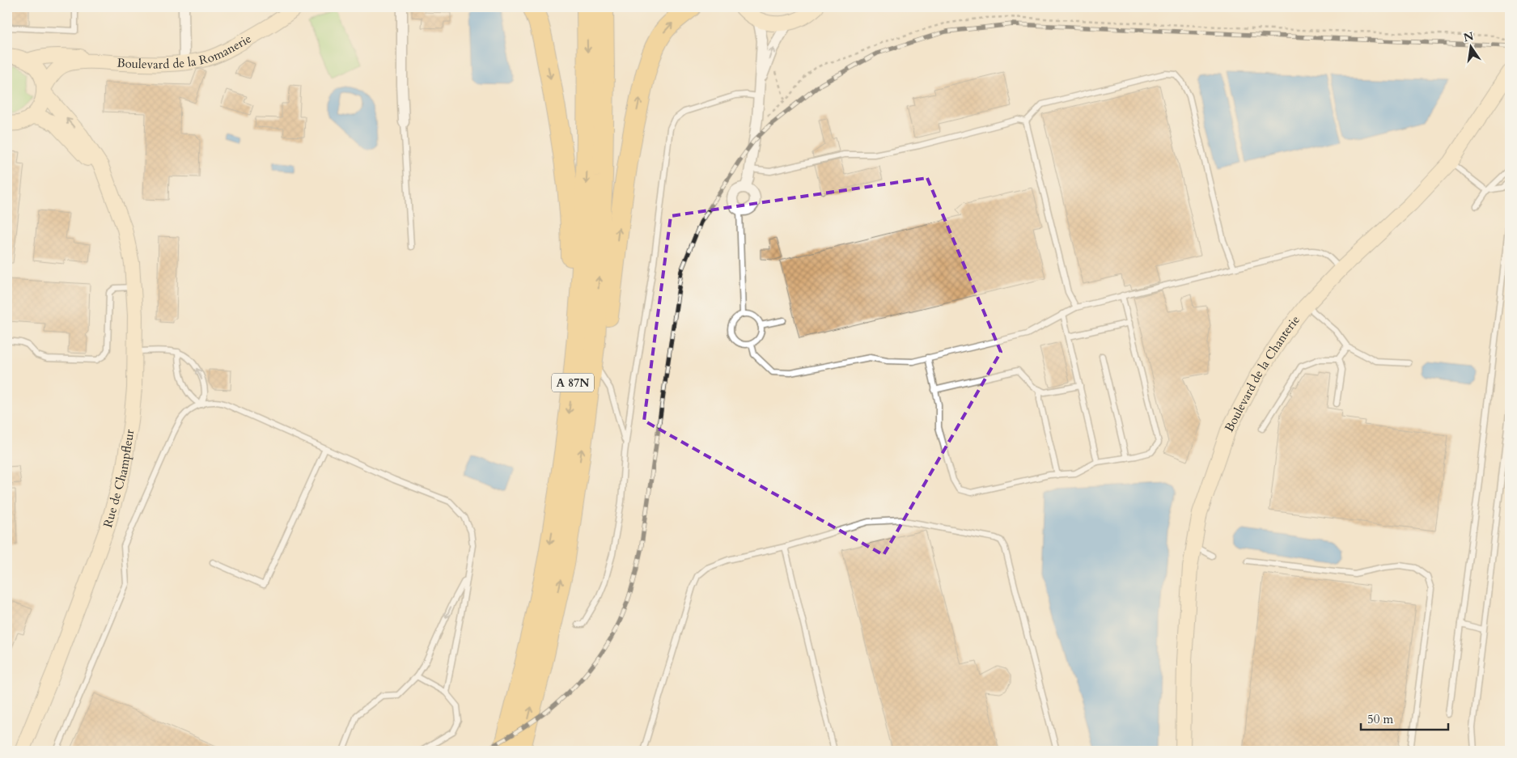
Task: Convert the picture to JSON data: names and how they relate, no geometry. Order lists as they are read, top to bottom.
{
  "streets": {
    "highway": ["A 87N"],
    "street": ["Boulevard de la Romanerie", "Boulevard de la Chanterie", "Rue de Champfleur"]
  },
  "crossings": [
    ["Boulevard de la Romanerie", "Rue de Champfleur"]
  ],
  "scale_bar": "50 m",
  "north": "top"
}
